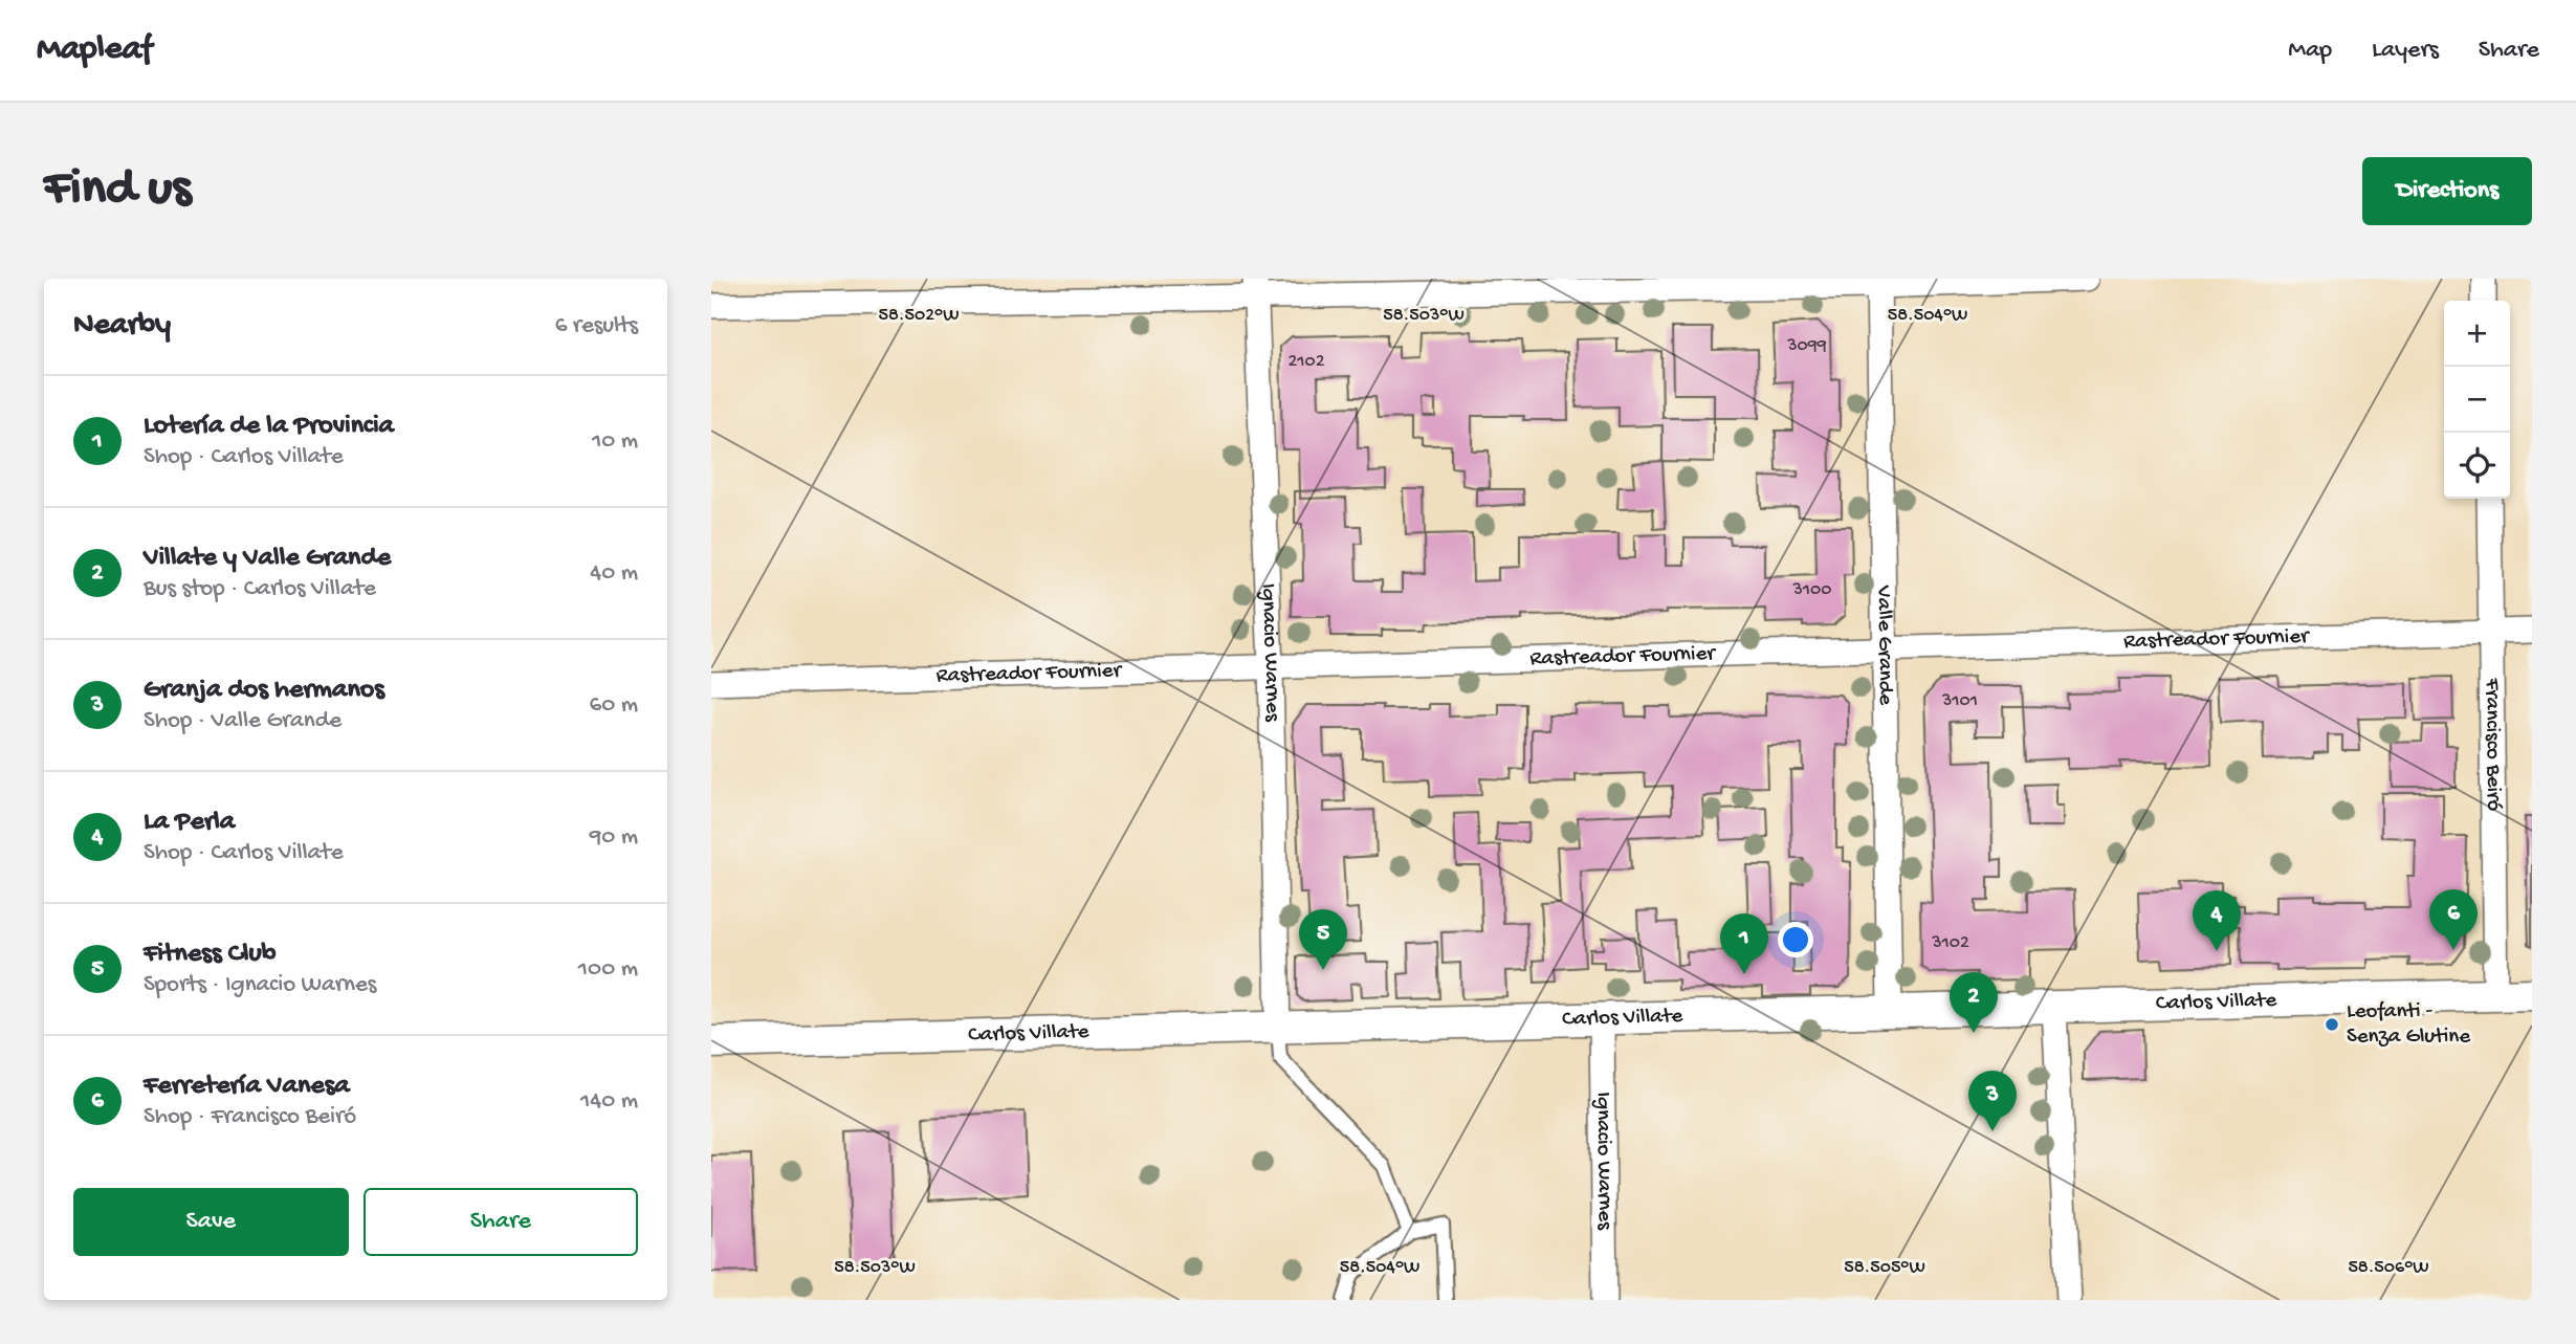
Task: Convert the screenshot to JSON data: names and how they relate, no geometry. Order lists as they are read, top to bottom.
{
  "streets": {
    "street": [
      "Rastreador Fournier",
      "Valle Grande",
      "Ignacio Warnes",
      "Francisco Beiró",
      "Carlos Villate"
    ]
  },
  "crossings": [
    ["Rastreador Fournier", "Valle Grande"],
    ["Rastreador Fournier", "Ignacio Warnes"],
    ["Rastreador Fournier", "Francisco Beiró"],
    ["Valle Grande", "Carlos Villate"],
    ["Ignacio Warnes", "Carlos Villate"],
    ["Francisco Beiró", "Carlos Villate"]
  ],
  "places": ["Leofanti - Senza Glutine"],
  "house_numbers": [
    "3099",
    "2102",
    "3100",
    "3101",
    "3102"
  ],
  "page": {
    "header": "Mapleaf",
    "nav": ["Map", "Layers", "Share"],
    "buttons": [
      "Directions",
      ["Save", "Share"]
    ],
    "title": "Find us",
    "heading": ["Nearby", "6 results"],
    "map_buttons": ["+", "−"],
    "list": [
      {
        "mark": "1",
        "name": "Lotería de la Provincia",
        "note": "Shop · Carlos Villate",
        "value": "10 m"
      },
      {
        "mark": "2",
        "name": "Villate y Valle Grande",
        "note": "Bus stop · Carlos Villate",
        "value": "40 m"
      },
      {
        "mark": "3",
        "name": "Granja dos hermanos",
        "note": "Shop · Valle Grande",
        "value": "60 m"
      },
      {
        "mark": "4",
        "name": "La Perla",
        "note": "Shop · Carlos Villate",
        "value": "90 m"
      },
      {
        "mark": "5",
        "name": "Fitness Club",
        "note": "Sports · Ignacio Warnes",
        "value": "100 m"
      },
      {
        "mark": "6",
        "name": "Ferretería Vanesa",
        "note": "Shop · Francisco Beiró",
        "value": "140 m"
      }
    ],
    "pins": [
      "6",
      "4",
      "5",
      "1",
      "2",
      "3"
    ]
  },
  "coordinates": [
    "58.502°W",
    "58.503°W",
    "58.504°W",
    "58.505°W",
    "58.506°W"
  ]
}
